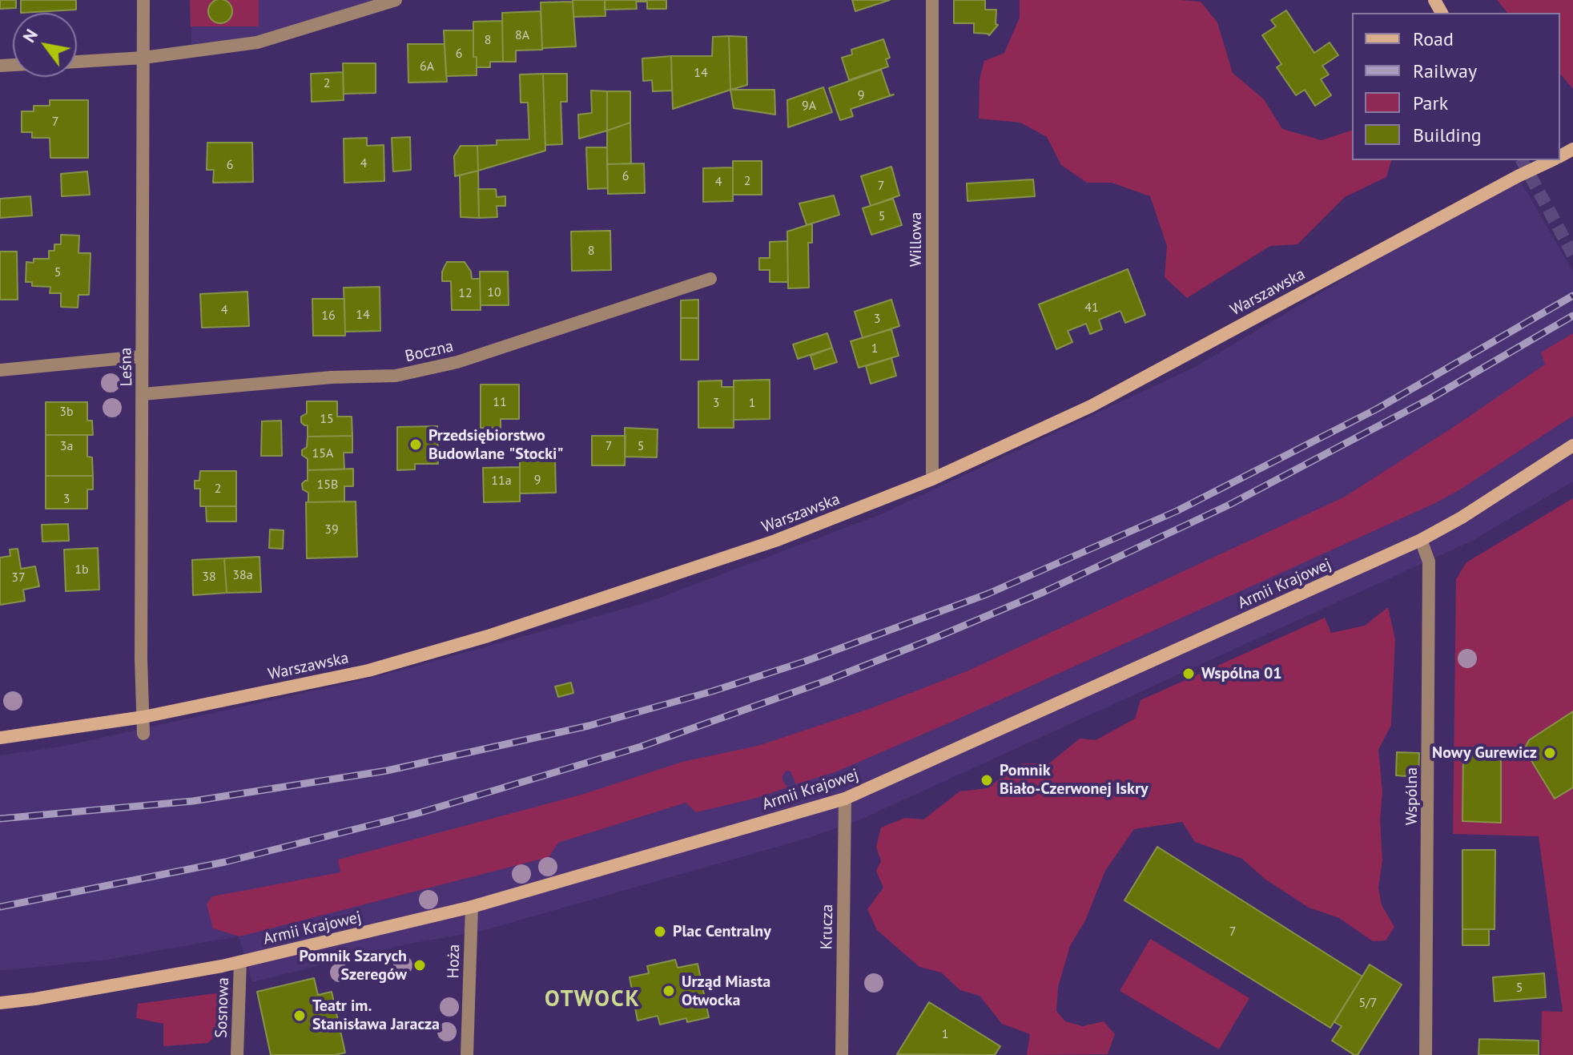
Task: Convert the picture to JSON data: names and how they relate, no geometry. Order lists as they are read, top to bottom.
{
  "streets": {
    "main road": ["Warszawska", "Armii Krajowej"],
    "street": [
      "Willowa",
      "Boczna",
      "Leśna",
      "Wspólna",
      "Krucza",
      "Hoża",
      "Sosnowa"
    ]
  },
  "crossings": [
    ["Willowa", "Warszawska"],
    ["Warszawska", "Leśna"],
    ["Boczna", "Leśna"],
    ["Armii Krajowej", "Wspólna"],
    ["Armii Krajowej", "Krucza"],
    ["Armii Krajowej", "Hoża"],
    ["Armii Krajowej", "Sosnowa"]
  ],
  "districts": ["OTWOCK"],
  "places": [
    "Przedsiębiorstwo Budowlane \"Stocki\"",
    "Wspólna 01",
    "Nowy Gurewicz",
    "Pomnik Biało-Czerwonej Iskry",
    "Plac Centralny",
    "Pomnik Szarych Szeregów",
    "Urząd Miasta Otwocka",
    "Teatr im. Stanisława Jaracza"
  ],
  "house_numbers": [
    "8A",
    "8",
    "6",
    "6A",
    "14",
    "2",
    "9",
    "9A",
    "7",
    "4",
    "6",
    "6",
    "2",
    "4",
    "7",
    "5",
    "8",
    "5",
    "10",
    "12",
    "41",
    "4",
    "14",
    "16",
    "3",
    "1",
    "11",
    "3",
    "1",
    "3b",
    "15",
    "3a",
    "7",
    "5",
    "15A",
    "9",
    "11a",
    "15B",
    "2",
    "3",
    "39",
    "1b",
    "38a",
    "38",
    "37",
    "7",
    "5",
    "5/7",
    "1"
  ],
  "legend": [
    "Road",
    "Railway",
    "Park",
    "Building"
  ],
  "north": "top left"
}
